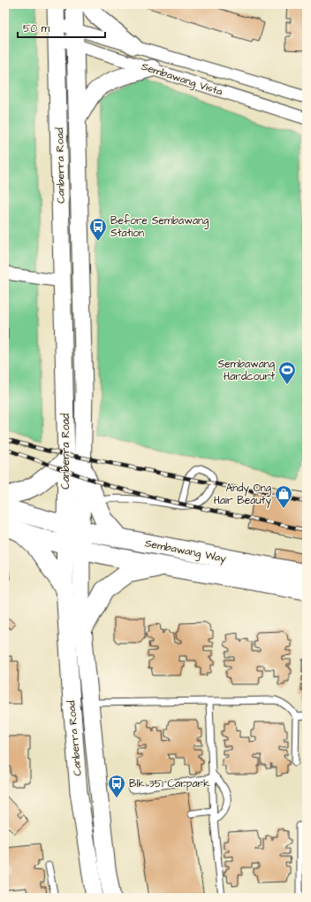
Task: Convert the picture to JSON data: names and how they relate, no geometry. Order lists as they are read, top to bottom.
{
  "streets": {
    "main road": ["Canberra Road", "Sembawang Way"],
    "street": ["Sembawang Vista"]
  },
  "crossings": [
    ["Sembawang Vista", "Canberra Road"],
    ["Canberra Road", "Sembawang Way"]
  ],
  "places": {
    "bus stop": ["Before Sembawang Station", "Blk 351 Carpark"],
    "sports": ["Sembawang Hardcourt"],
    "shop": ["Andy Ong Hair Beauty"]
  },
  "scale_bar": "50 m"
}
